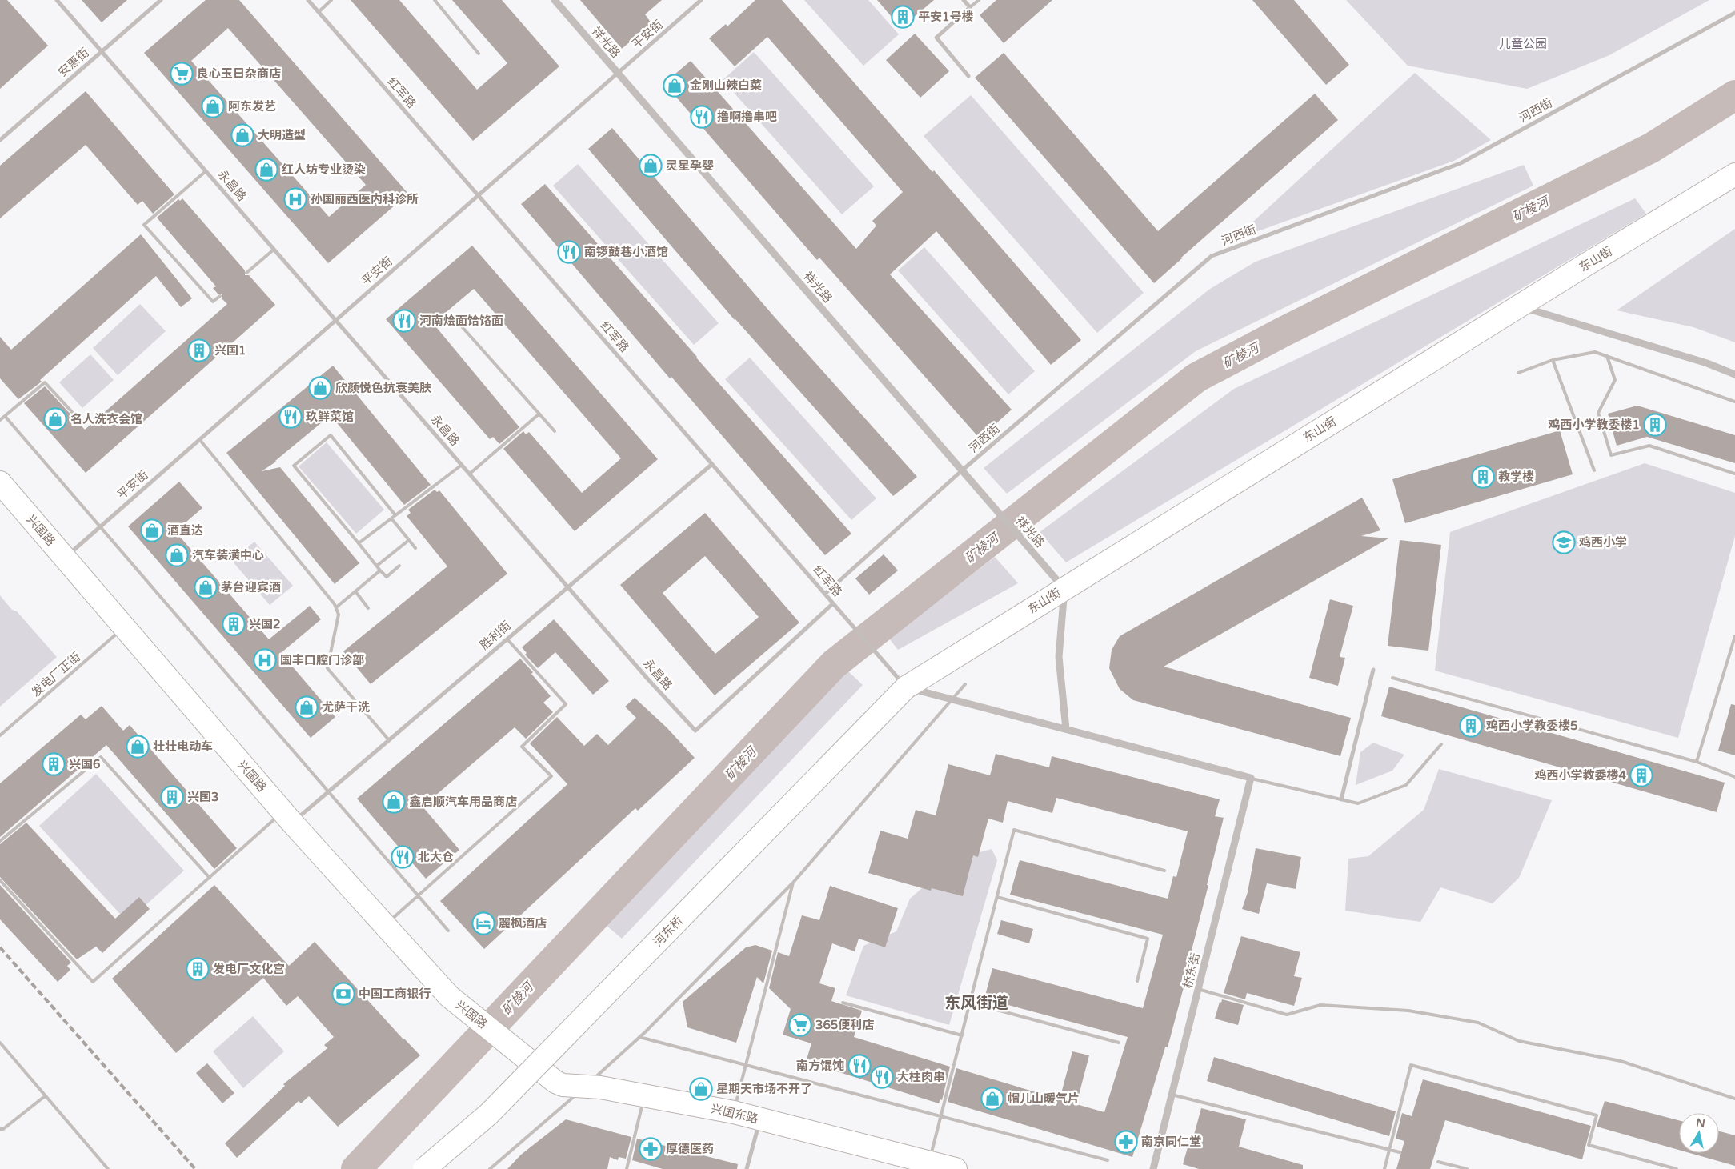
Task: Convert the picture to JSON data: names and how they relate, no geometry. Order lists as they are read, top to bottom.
{
  "streets": {
    "main road": [
      "东山街",
      "兴国路",
      "河东桥",
      "兴国东路"
    ],
    "street": [
      "平安街",
      "祥光路",
      "安惠街",
      "红军路",
      "河西街",
      "永昌路",
      "胜利街",
      "桥东街"
    ],
    "lane": ["发电厂正街"]
  },
  "crossings": [
    ["平安街", "祥光路"],
    ["平安街", "红军路"],
    ["平安街", "永昌路"],
    ["平安街", "兴国路"],
    ["祥光路", "河西街"],
    ["祥光路", "东山街"],
    ["安惠街", "永昌路"],
    ["红军路", "河西街"],
    ["红军路", "永昌路"],
    ["红军路", "东山街"],
    ["红军路", "胜利街"],
    ["红军路", "河东桥"],
    ["永昌路", "胜利街"],
    ["东山街", "河东桥"],
    ["兴国路", "胜利街"],
    ["兴国路", "发电厂正街"],
    ["兴国路", "兴国东路"]
  ],
  "districts": ["东风街道"],
  "water": ["矿棱河"],
  "parks": ["儿童公园"],
  "places": {
    "building": [
      "平安1号楼",
      "兴国1",
      "鸡西小学教委楼1",
      "教学楼",
      "兴国2",
      "鸡西小学教委楼5",
      "兴国6",
      "鸡西小学教委楼4",
      "兴国3",
      "发电厂文化宫"
    ],
    "supermarket": ["良心玉日杂商店", "365便利店"],
    "shop": [
      "金刚山辣白菜",
      "阿东发艺",
      "大明造型",
      "灵星孕婴",
      "红人坊专业烫染",
      "欣颜悦色抗衰美肤",
      "名人洗衣会馆",
      "酒直达",
      "汽车装潢中心",
      "茅台迎宾酒",
      "尤萨干洗",
      "壮壮电动车",
      "鑫启顺汽车用品商店",
      "星期天市场不开了",
      "帽儿山暖气片"
    ],
    "restaurant": [
      "撸啊撸串吧",
      "南锣鼓巷小酒馆",
      "河南烩面饸饹面",
      "玖鲜菜馆",
      "北大仓",
      "南方馄饨",
      "大柱肉串"
    ],
    "hospital": ["孙国丽西医内科诊所", "国丰口腔门诊部"],
    "school or university": ["鸡西小学"],
    "hotel": ["麗枫酒店"],
    "bank": ["中国工商银行"],
    "pharmacy": ["南京同仁堂", "厚德医药"]
  },
  "north": "top"
}
